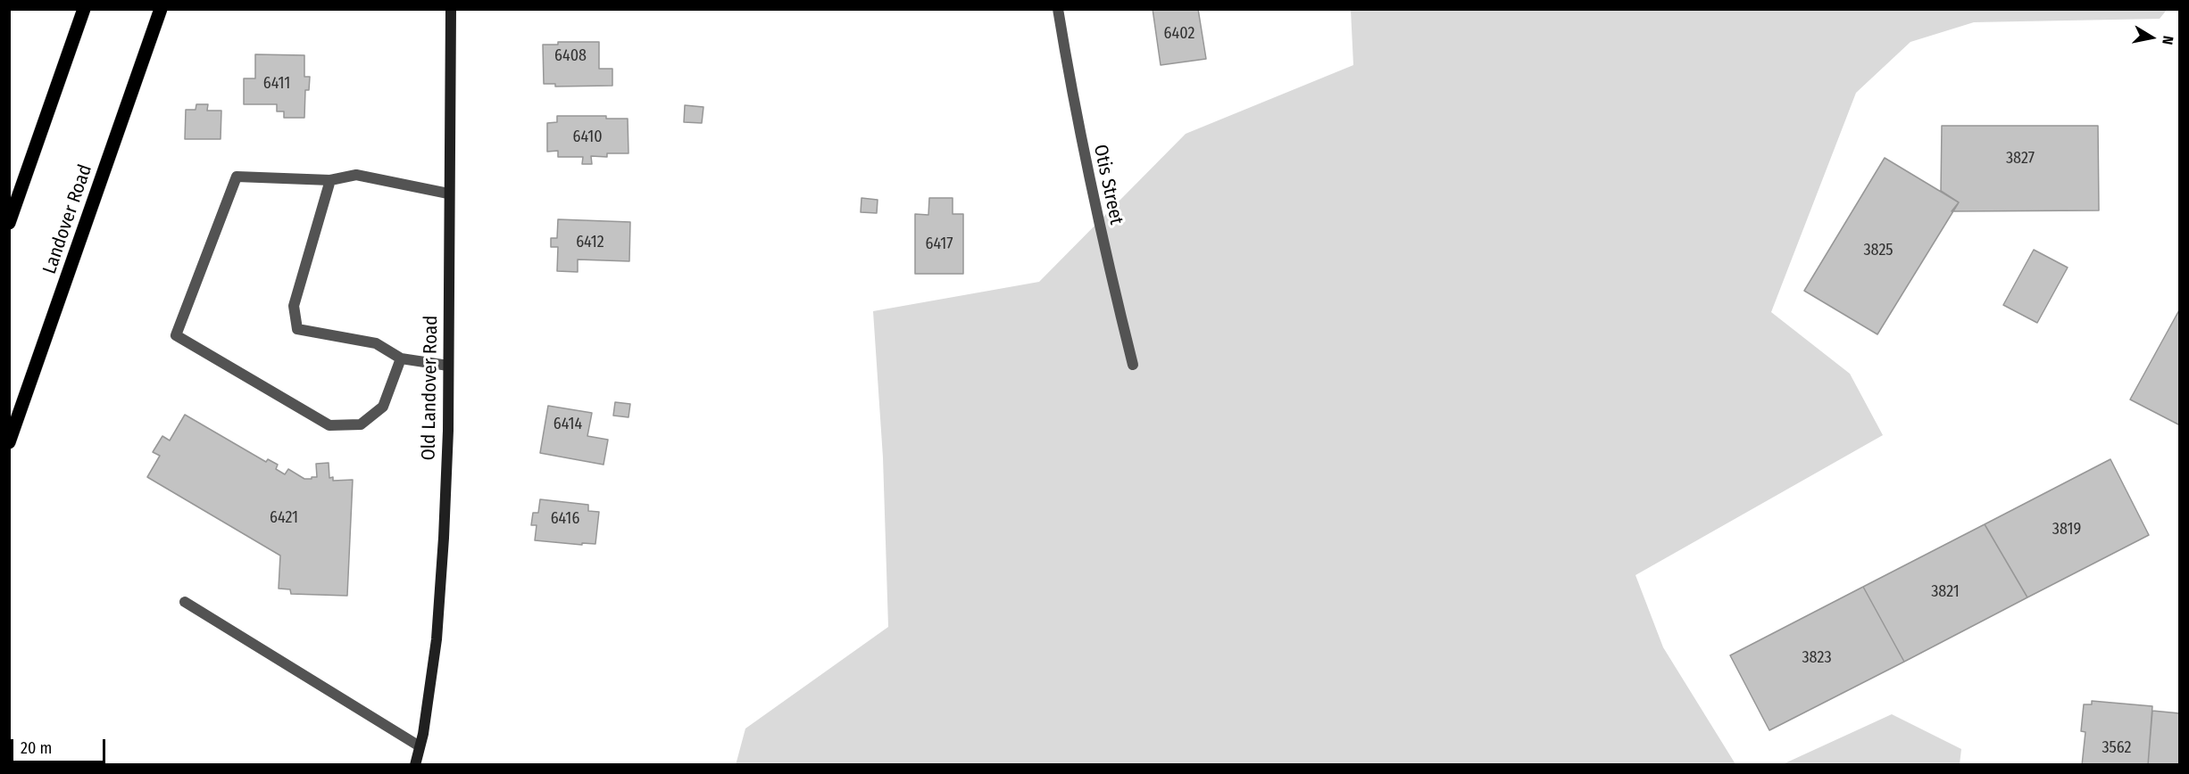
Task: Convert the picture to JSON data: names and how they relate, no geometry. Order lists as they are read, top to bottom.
{
  "streets": {
    "main road": ["Landover Road"],
    "street": ["Otis Street", "Old Landover Road"]
  },
  "house_numbers": [
    "6402",
    "6408",
    "6411",
    "6410",
    "3827",
    "6412",
    "6417",
    "3825",
    "6414",
    "6421",
    "6416",
    "3819",
    "3821",
    "3823",
    "3562"
  ],
  "scale_bar": "20 m",
  "north": "right"
}
